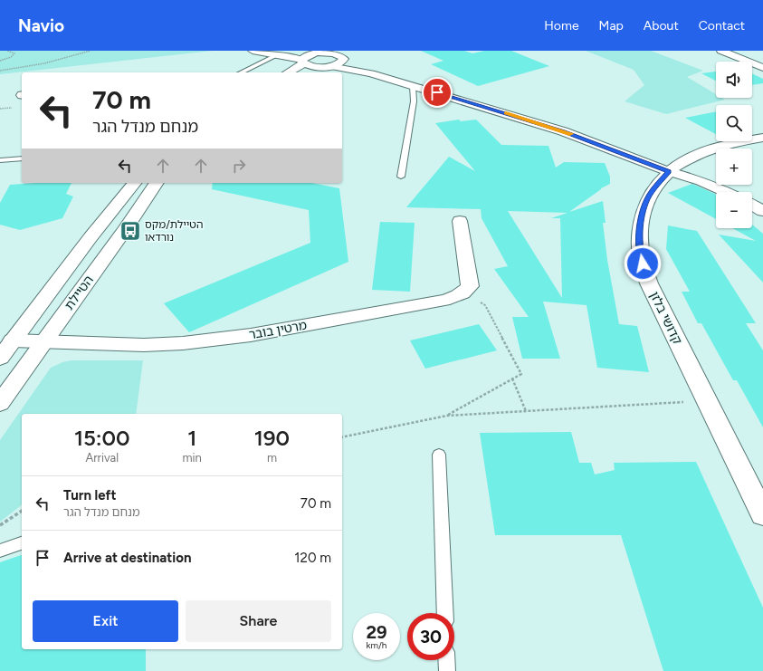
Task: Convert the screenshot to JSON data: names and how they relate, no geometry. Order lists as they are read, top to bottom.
{
  "streets": {
    "street": ["הטיילת", "קדושי בלזן", "מרטין בובר"]
  },
  "crossings": [
    ["הטיילת", "מרטין בובר"]
  ],
  "places": {
    "bus stop": ["הטיילת/מקס נורדאו"]
  },
  "page": {
    "header": "Navio",
    "nav": [
      "Home",
      "Map",
      "About",
      "Contact"
    ],
    "map_buttons": ["+", "−"],
    "turn": ["70 m", "מנחם מנדל הגר"],
    "eta": [
      "15:00",
      "Arrival",
      "1",
      "min",
      "190",
      "m"
    ],
    "list": [
      {
        "name": "Turn left",
        "note": "מנחם מנדל הגר",
        "value": "70 m"
      },
      {
        "name": "Arrive at destination",
        "value": "120 m"
      }
    ],
    "buttons": ["Exit", "Share"],
    "speed": "29 km/h",
    "limit": "30"
  }
}
